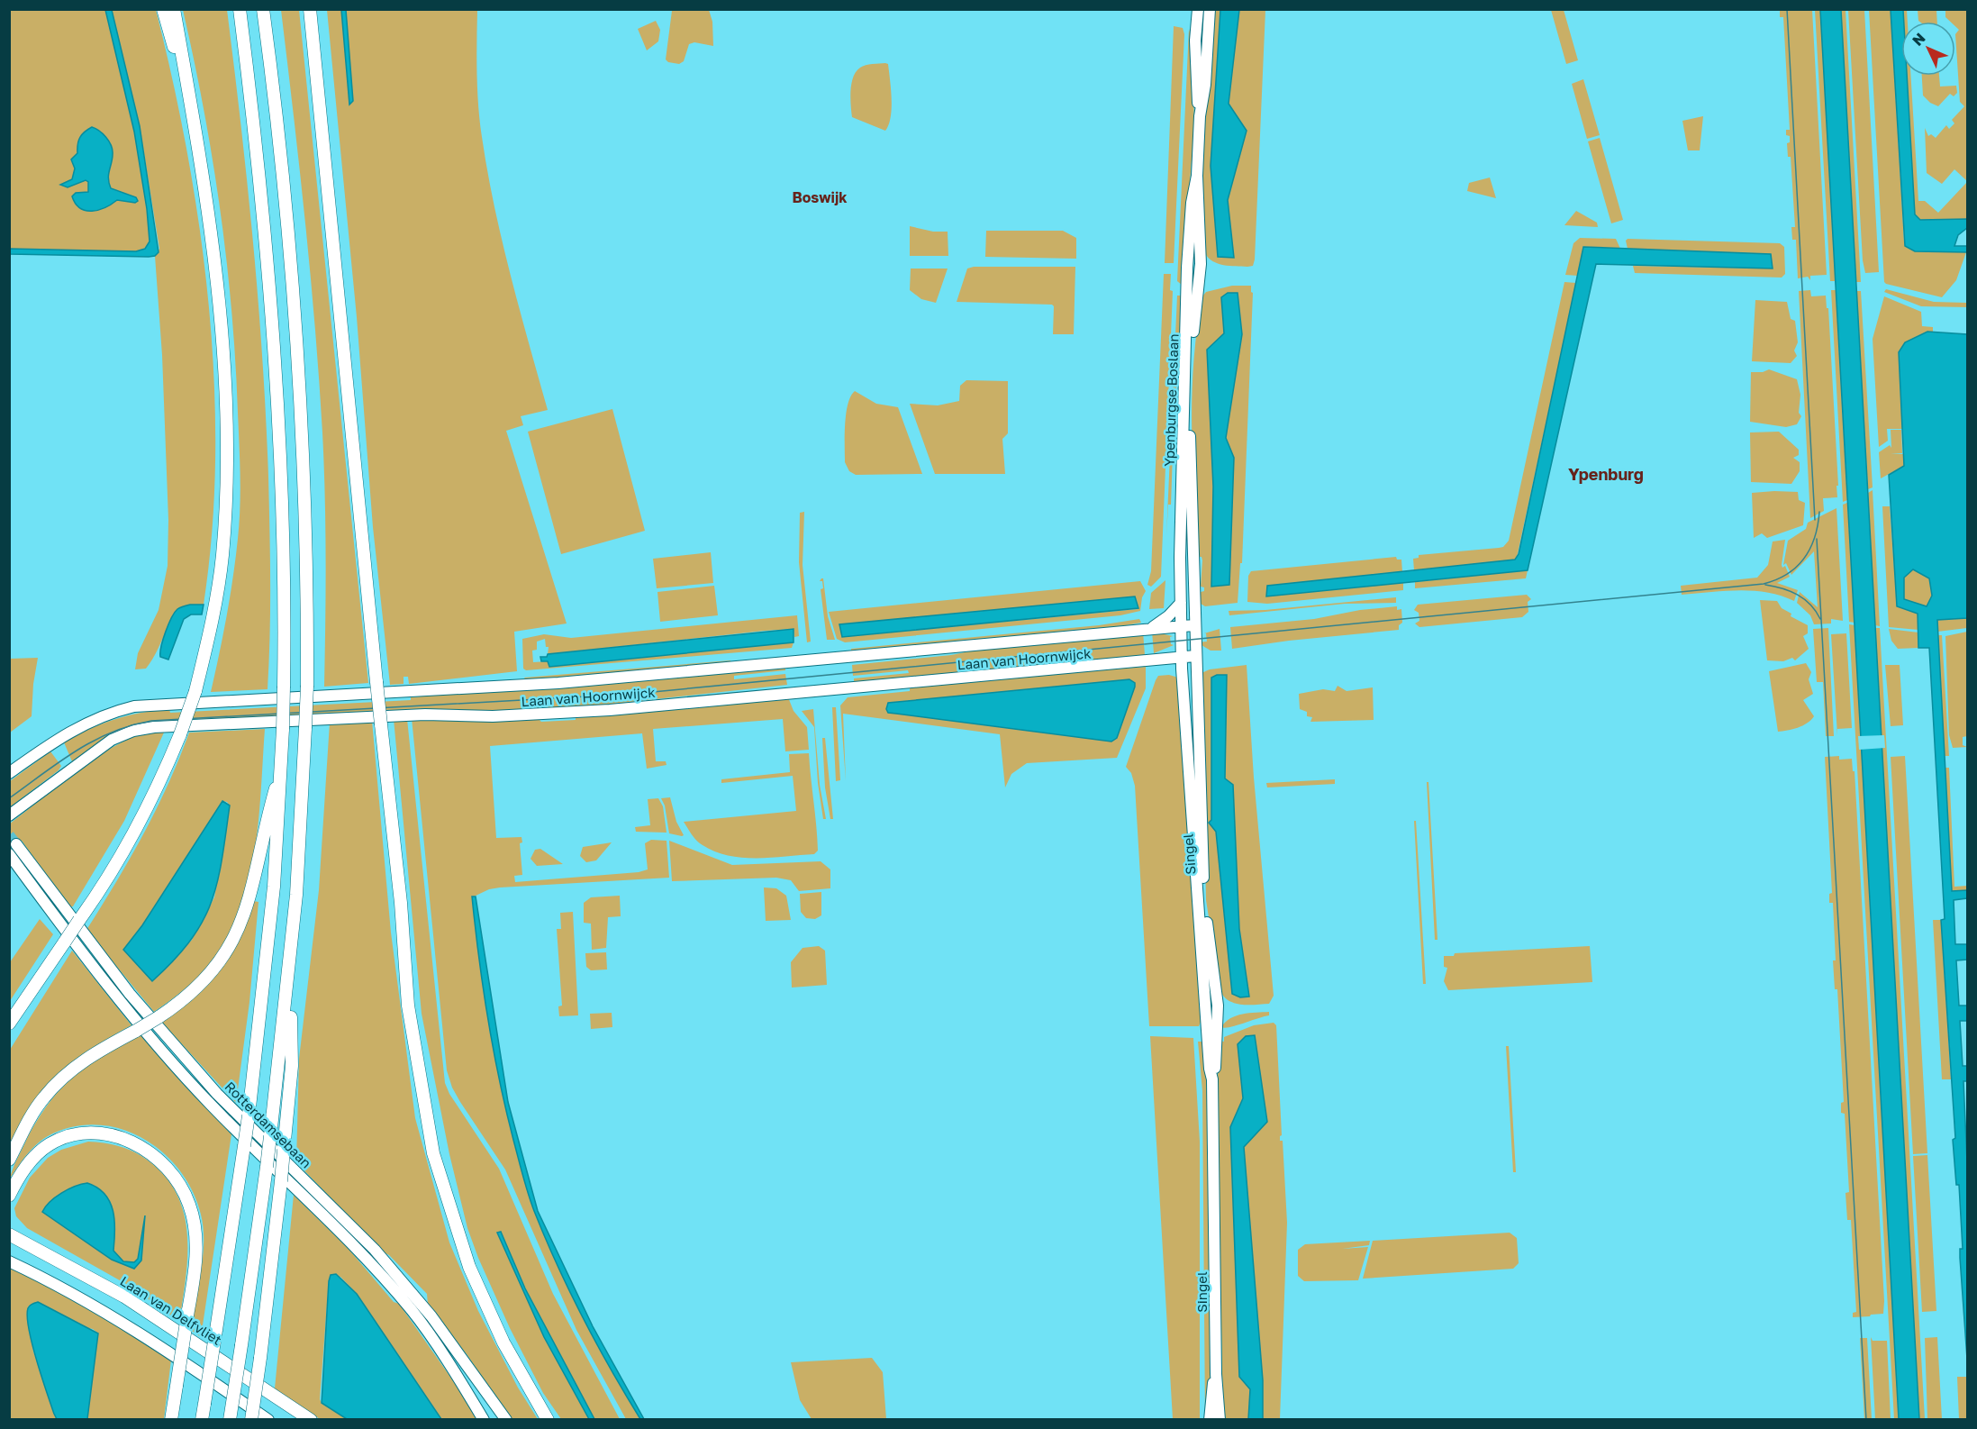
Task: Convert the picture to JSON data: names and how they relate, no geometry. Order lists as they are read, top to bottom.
{
  "streets": {
    "highway": ["Laan van Delfvliet"],
    "main road": [
      "Ypenburgse Boslaan",
      "Laan van Hoornwijck",
      "Singel",
      "Rotterdamsebaan"
    ]
  },
  "crossings": [
    ["Ypenburgse Boslaan", "Laan van Hoornwijck"],
    ["Ypenburgse Boslaan", "Singel"],
    ["Laan van Hoornwijck", "Singel"]
  ],
  "districts": ["Boswijk", "Ypenburg"],
  "north": "top left"
}
